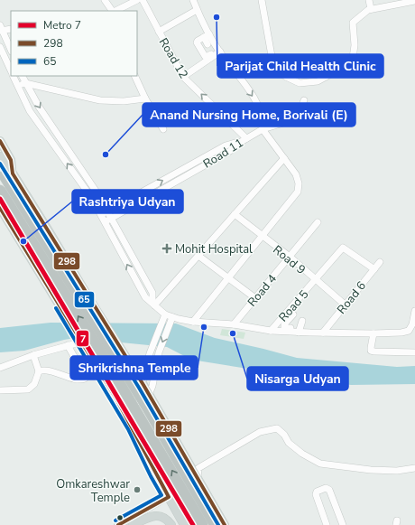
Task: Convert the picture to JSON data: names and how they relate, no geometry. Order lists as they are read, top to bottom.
{
  "streets": {
    "street": [
      "Road 12",
      "Road 11",
      "Road 9",
      "Road 4",
      "Road 6",
      "Road 5"
    ]
  },
  "crossings": [
    ["Road 12", "Road 11"],
    ["Road 9", "Road 4"],
    ["Road 9", "Road 6"],
    ["Road 9", "Road 5"],
    ["Road 6", "Road 5"]
  ],
  "places": {
    "other": [
      "Parijat Child Health Clinic",
      "Anand Nursing Home, Borivali (E)",
      "Rashtriya Udyan",
      "Shrikrishna Temple",
      "Nisarga Udyan",
      "Omkareshwar Temple"
    ],
    "health": ["Mohit Hospital"]
  },
  "lines": ["transit line 298", "transit line 65", "metro line 7"],
  "legend": ["Metro 7", "298", "65"]
}
